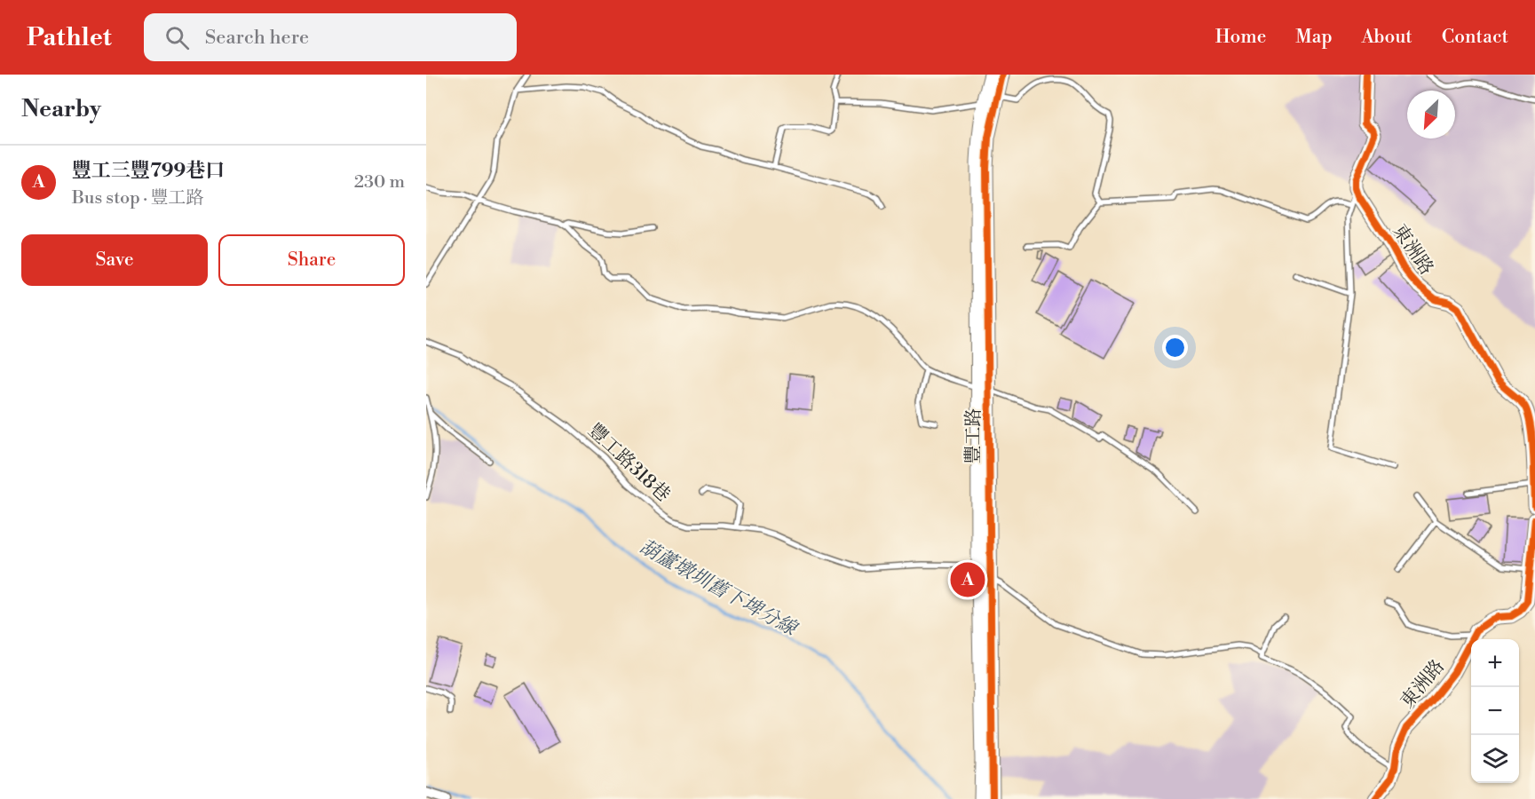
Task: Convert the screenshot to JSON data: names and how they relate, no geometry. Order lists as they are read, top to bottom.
{
  "streets": {
    "street": ["東洲路", "豐工路"],
    "lane": ["豐工路318巷"]
  },
  "crossings": [
    ["豐工路", "豐工路318巷"]
  ],
  "water": ["葫蘆墩圳舊下埤分線"],
  "north": "bottom left",
  "page": {
    "header": "Pathlet",
    "search": "Search here",
    "nav": [
      "Home",
      "Map",
      "About",
      "Contact"
    ],
    "heading": "Nearby",
    "list": [
      {
        "mark": "A",
        "name": "豐工三豐799巷口",
        "note": "Bus stop · 豐工路",
        "value": "230 m"
      }
    ],
    "buttons": ["Save", "Share"],
    "pins": "A",
    "map_buttons": ["+", "−"]
  }
}
